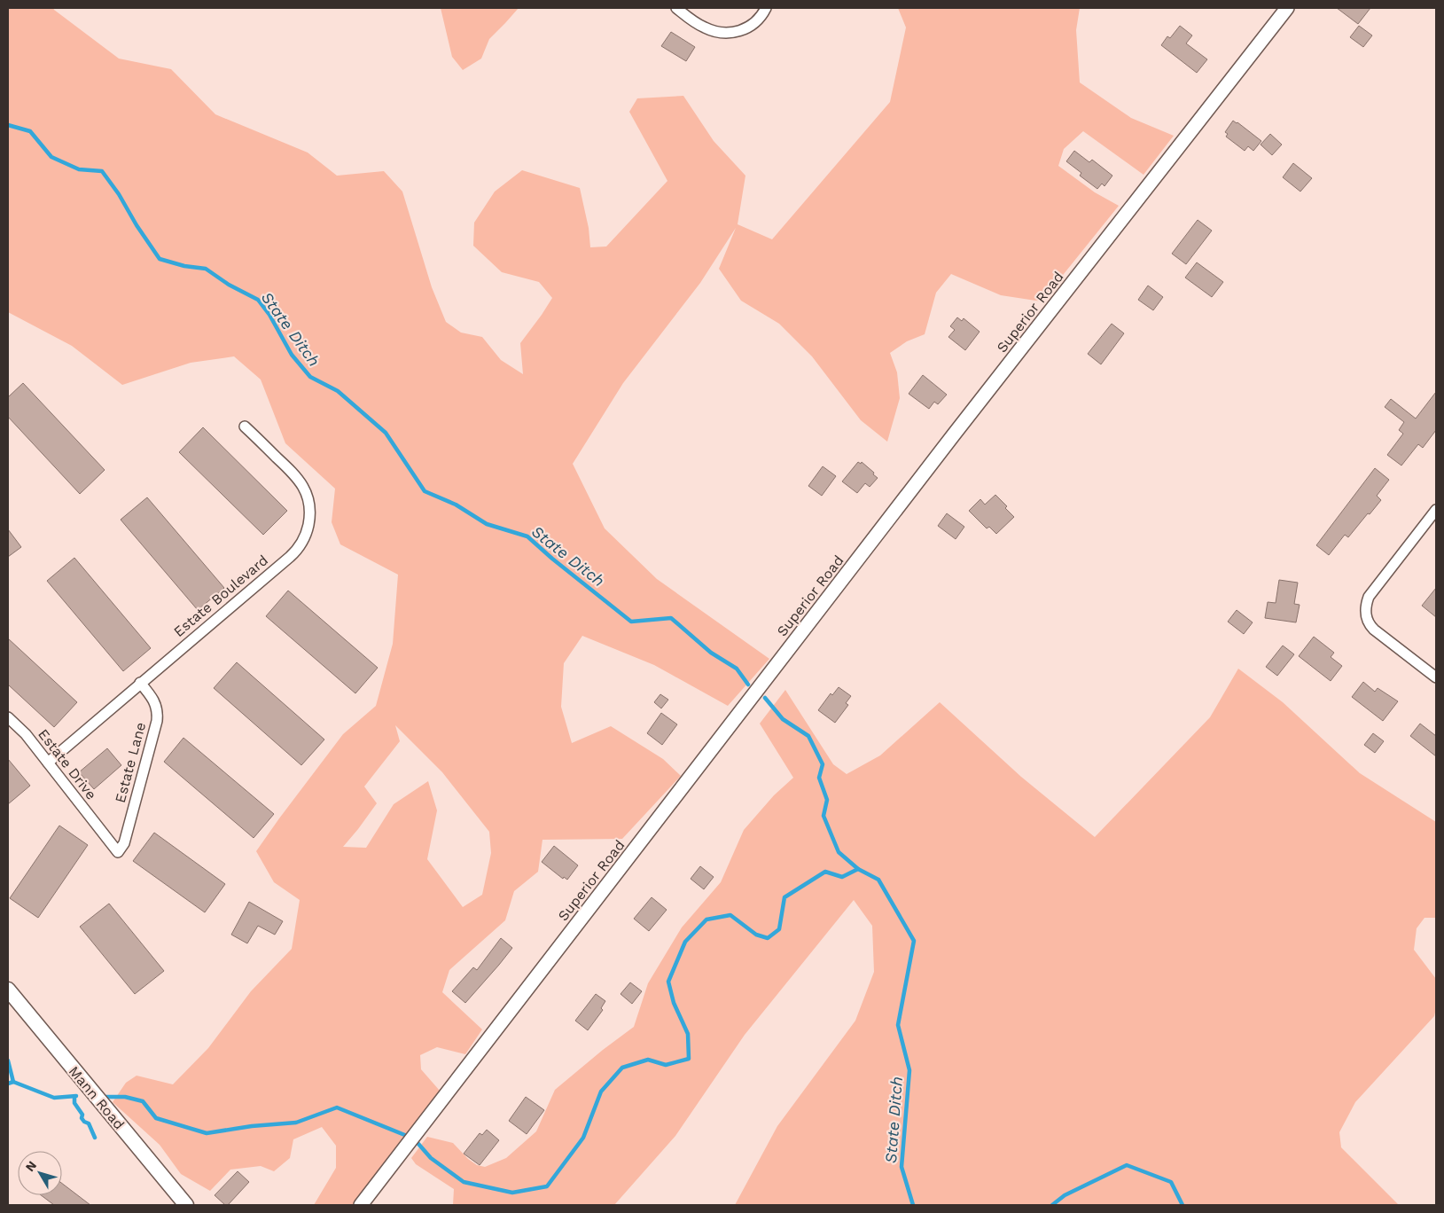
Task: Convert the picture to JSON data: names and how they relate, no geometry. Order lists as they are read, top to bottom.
{
  "streets": {
    "main road": ["Mann Road"],
    "street": [
      "Superior Road",
      "Estate Boulevard",
      "Estate Lane",
      "Estate Drive"
    ]
  },
  "crossings": [
    ["Estate Boulevard", "Estate Lane"],
    ["Estate Boulevard", "Estate Drive"],
    ["Estate Lane", "Estate Drive"]
  ],
  "water": ["State Ditch"],
  "north": "top left"
}
